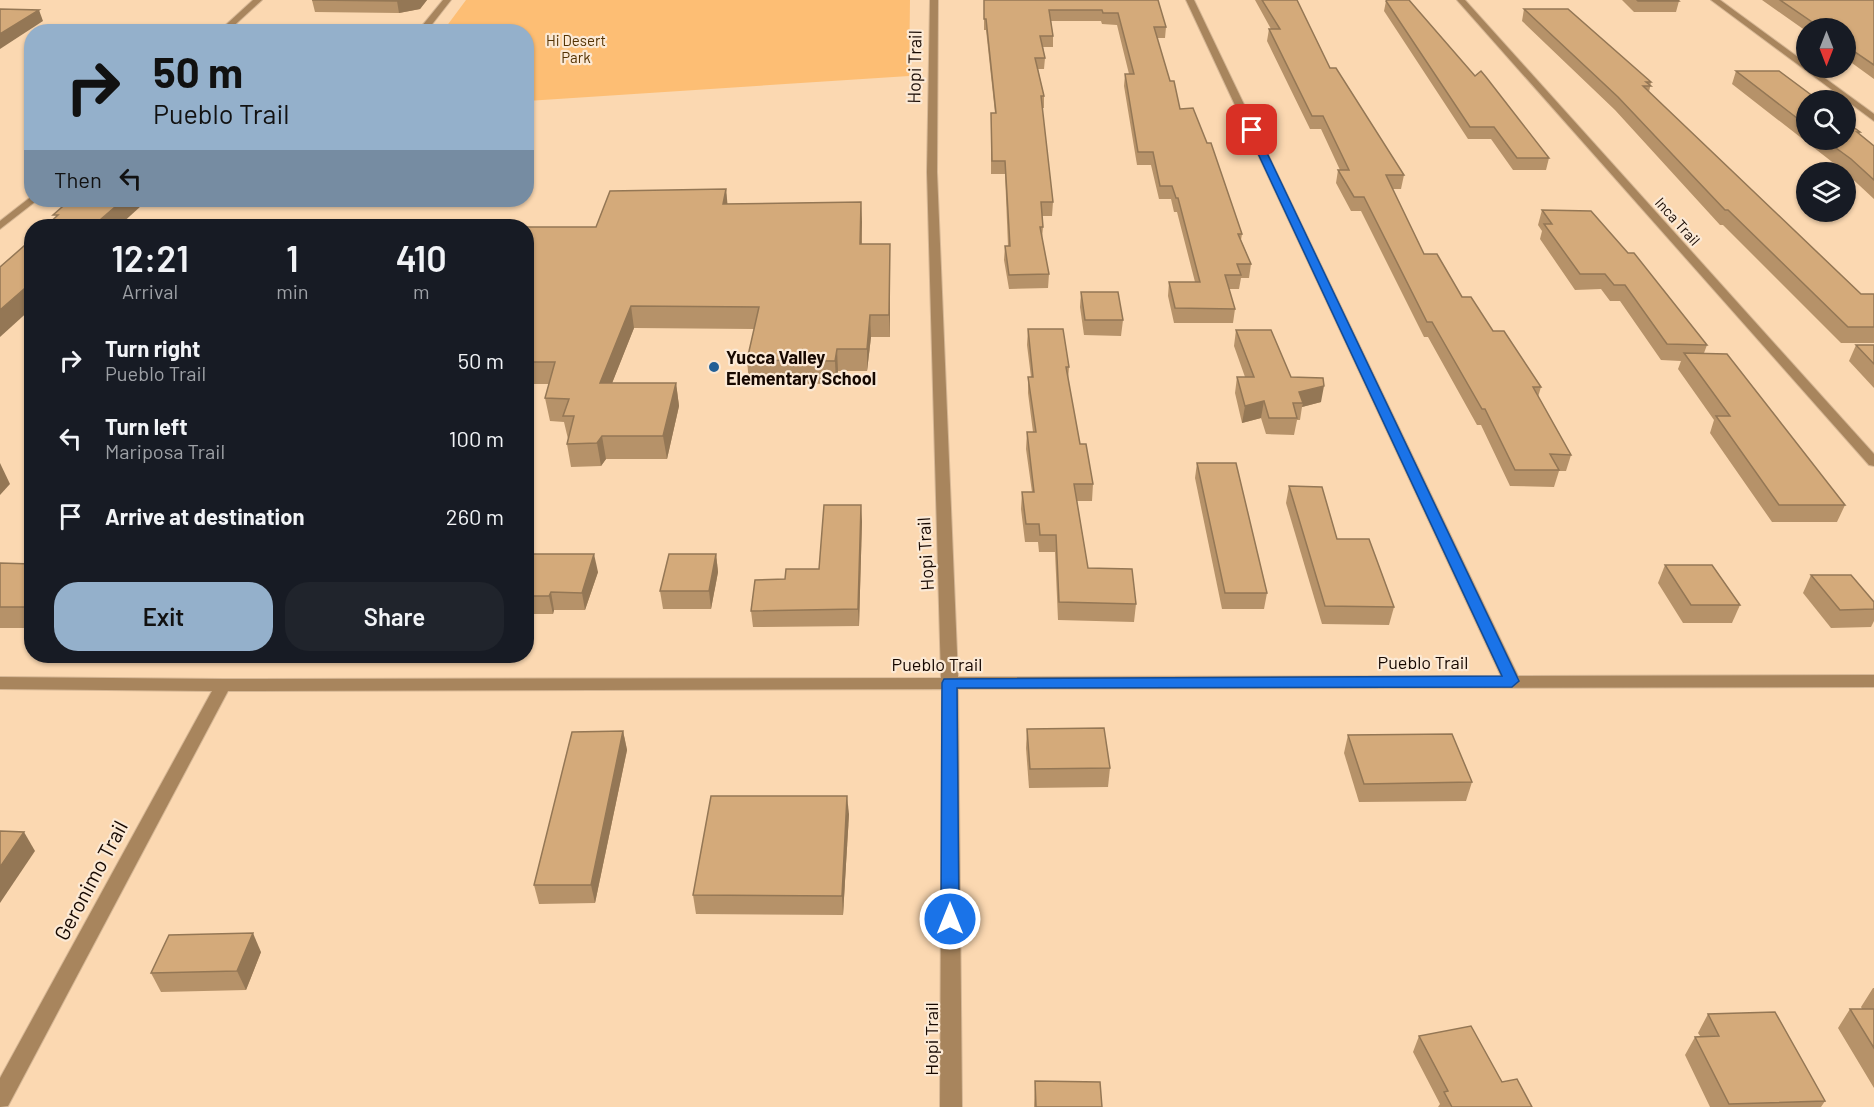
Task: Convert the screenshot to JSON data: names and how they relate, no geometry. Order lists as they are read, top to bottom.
{
  "streets": {
    "street": [
      "Hopi Trail",
      "Inca Trail",
      "Pueblo Trail",
      "Geronimo Trail"
    ]
  },
  "crossings": [
    ["Hopi Trail", "Pueblo Trail"],
    ["Pueblo Trail", "Geronimo Trail"]
  ],
  "parks": ["Hi Desert Park"],
  "places": ["Yucca Valley Elementary School"],
  "north": "bottom",
  "page": {
    "turn": ["50 m", "Pueblo Trail"],
    "then": "Then",
    "eta": [
      "12:21",
      "Arrival",
      "1",
      "min",
      "410",
      "m"
    ],
    "list": [
      {
        "name": "Turn right",
        "note": "Pueblo Trail",
        "value": "50 m"
      },
      {
        "name": "Turn left",
        "note": "Mariposa Trail",
        "value": "100 m"
      },
      {
        "name": "Arrive at destination",
        "value": "260 m"
      }
    ],
    "buttons": ["Exit", "Share"]
  }
}
